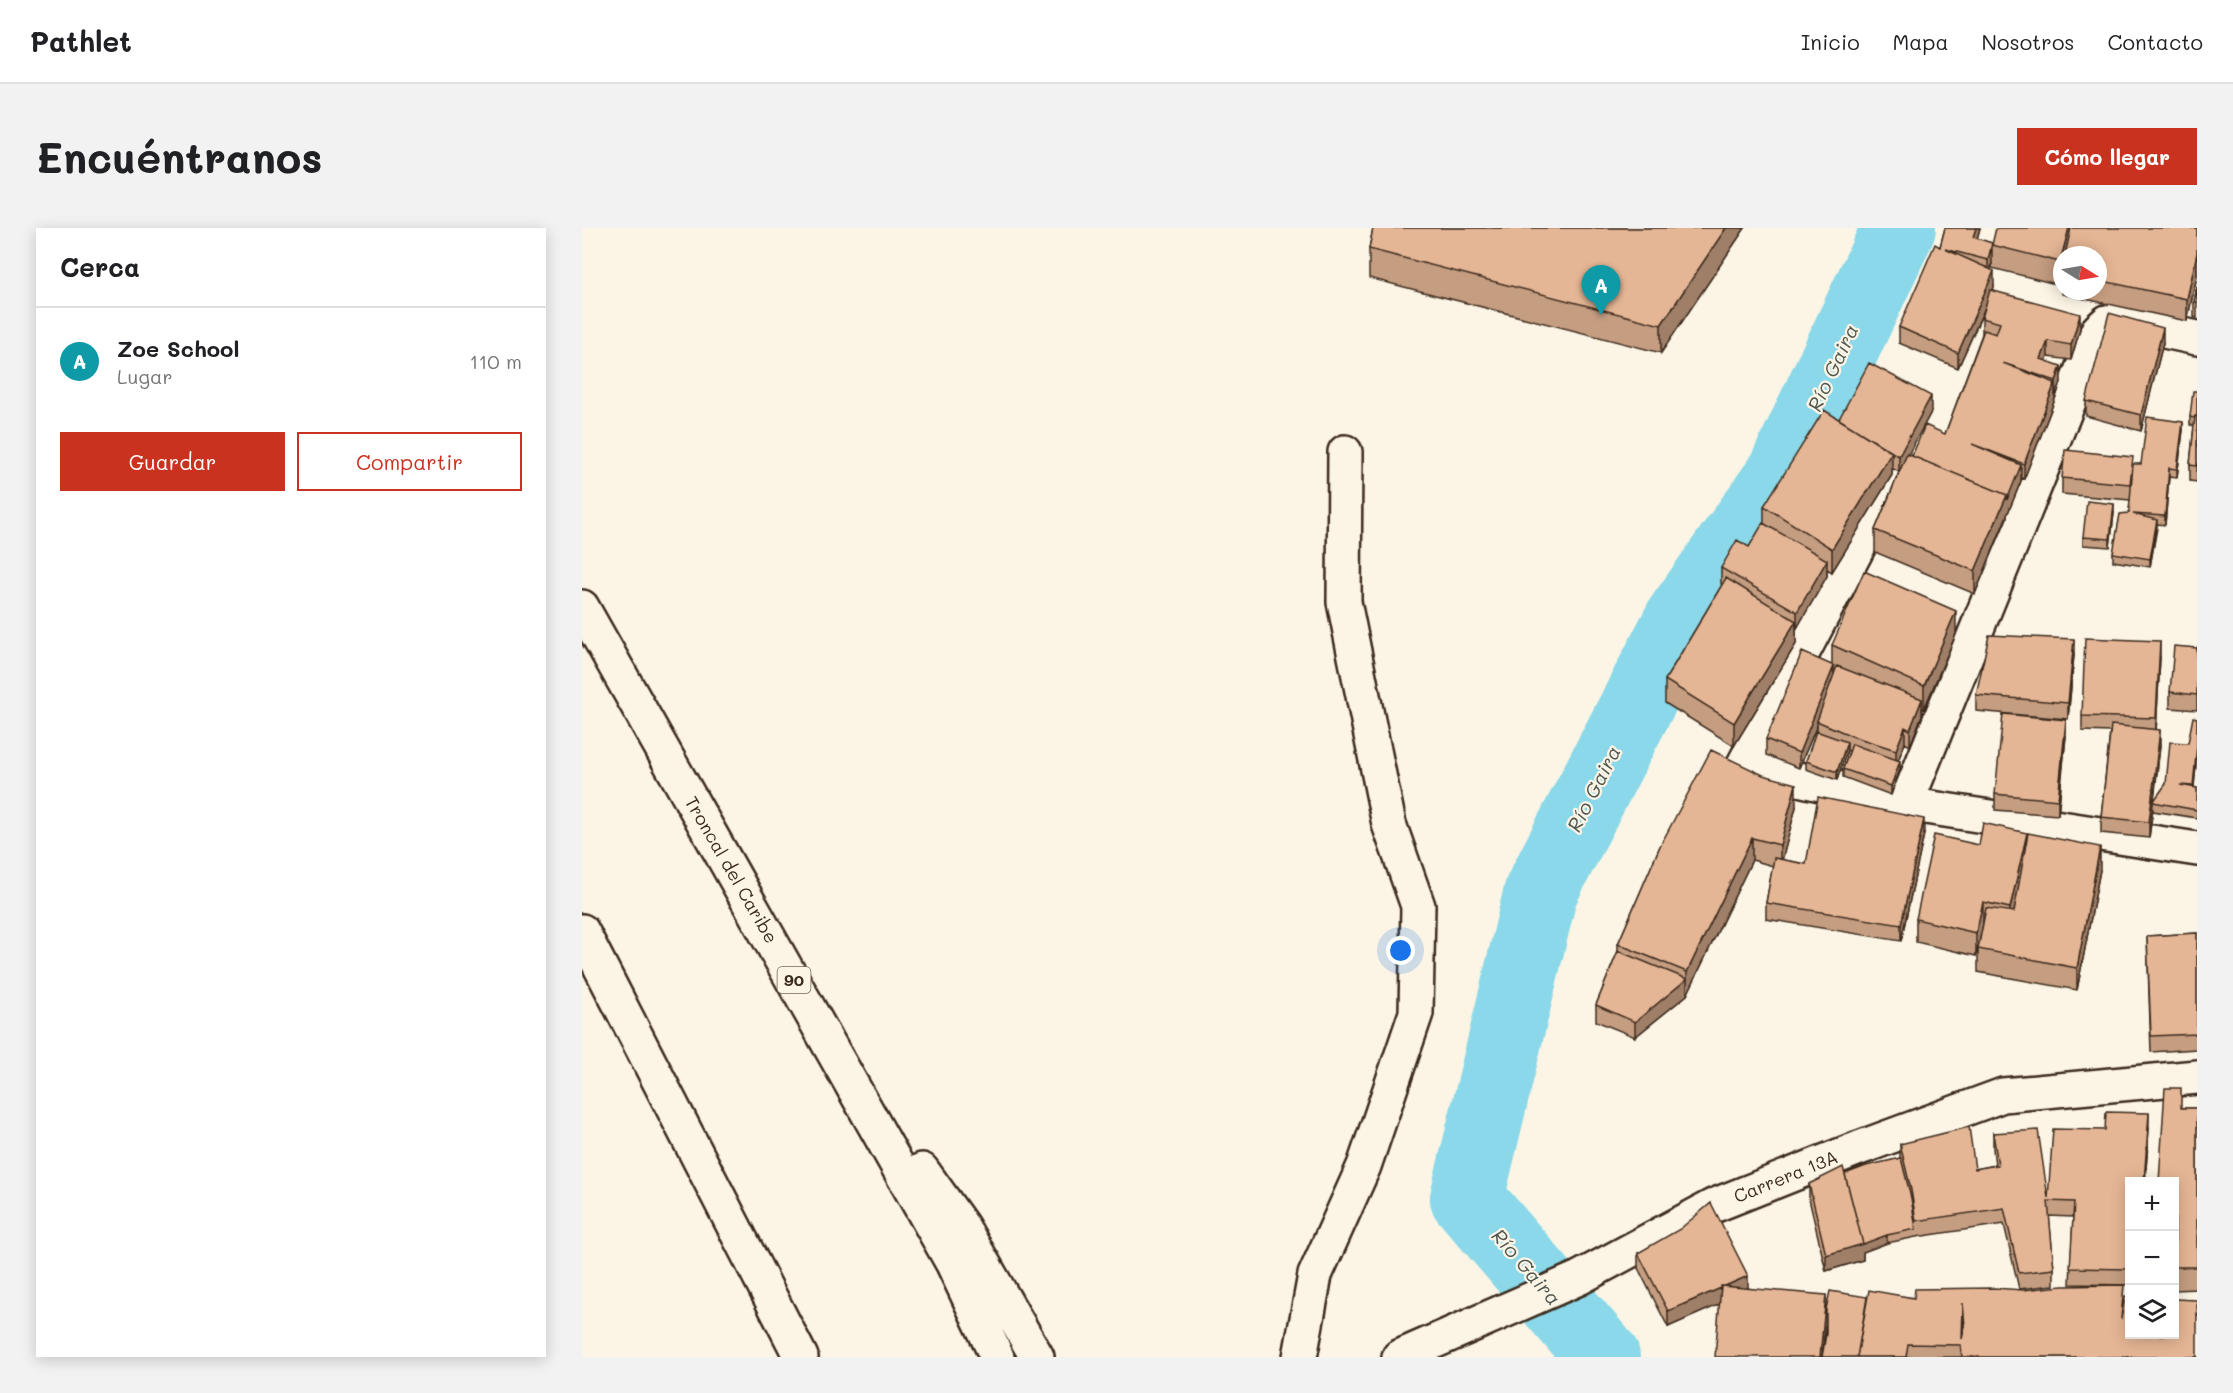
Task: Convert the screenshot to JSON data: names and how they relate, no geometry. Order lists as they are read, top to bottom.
{
  "streets": {
    "main road": ["Troncal del Caribe", "90", "Carrera 13A"]
  },
  "water": ["Río Gaira"],
  "north": "right",
  "page": {
    "header": "Pathlet",
    "nav": [
      "Inicio",
      "Mapa",
      "Nosotros",
      "Contacto"
    ],
    "buttons": [
      "Cómo llegar",
      ["Guardar", "Compartir"]
    ],
    "title": "Encuéntranos",
    "heading": "Cerca",
    "pins": "A",
    "list": [
      {
        "mark": "A",
        "name": "Zoe School",
        "note": "Lugar",
        "value": "110 m"
      }
    ],
    "map_buttons": ["+", "−"]
  }
}
